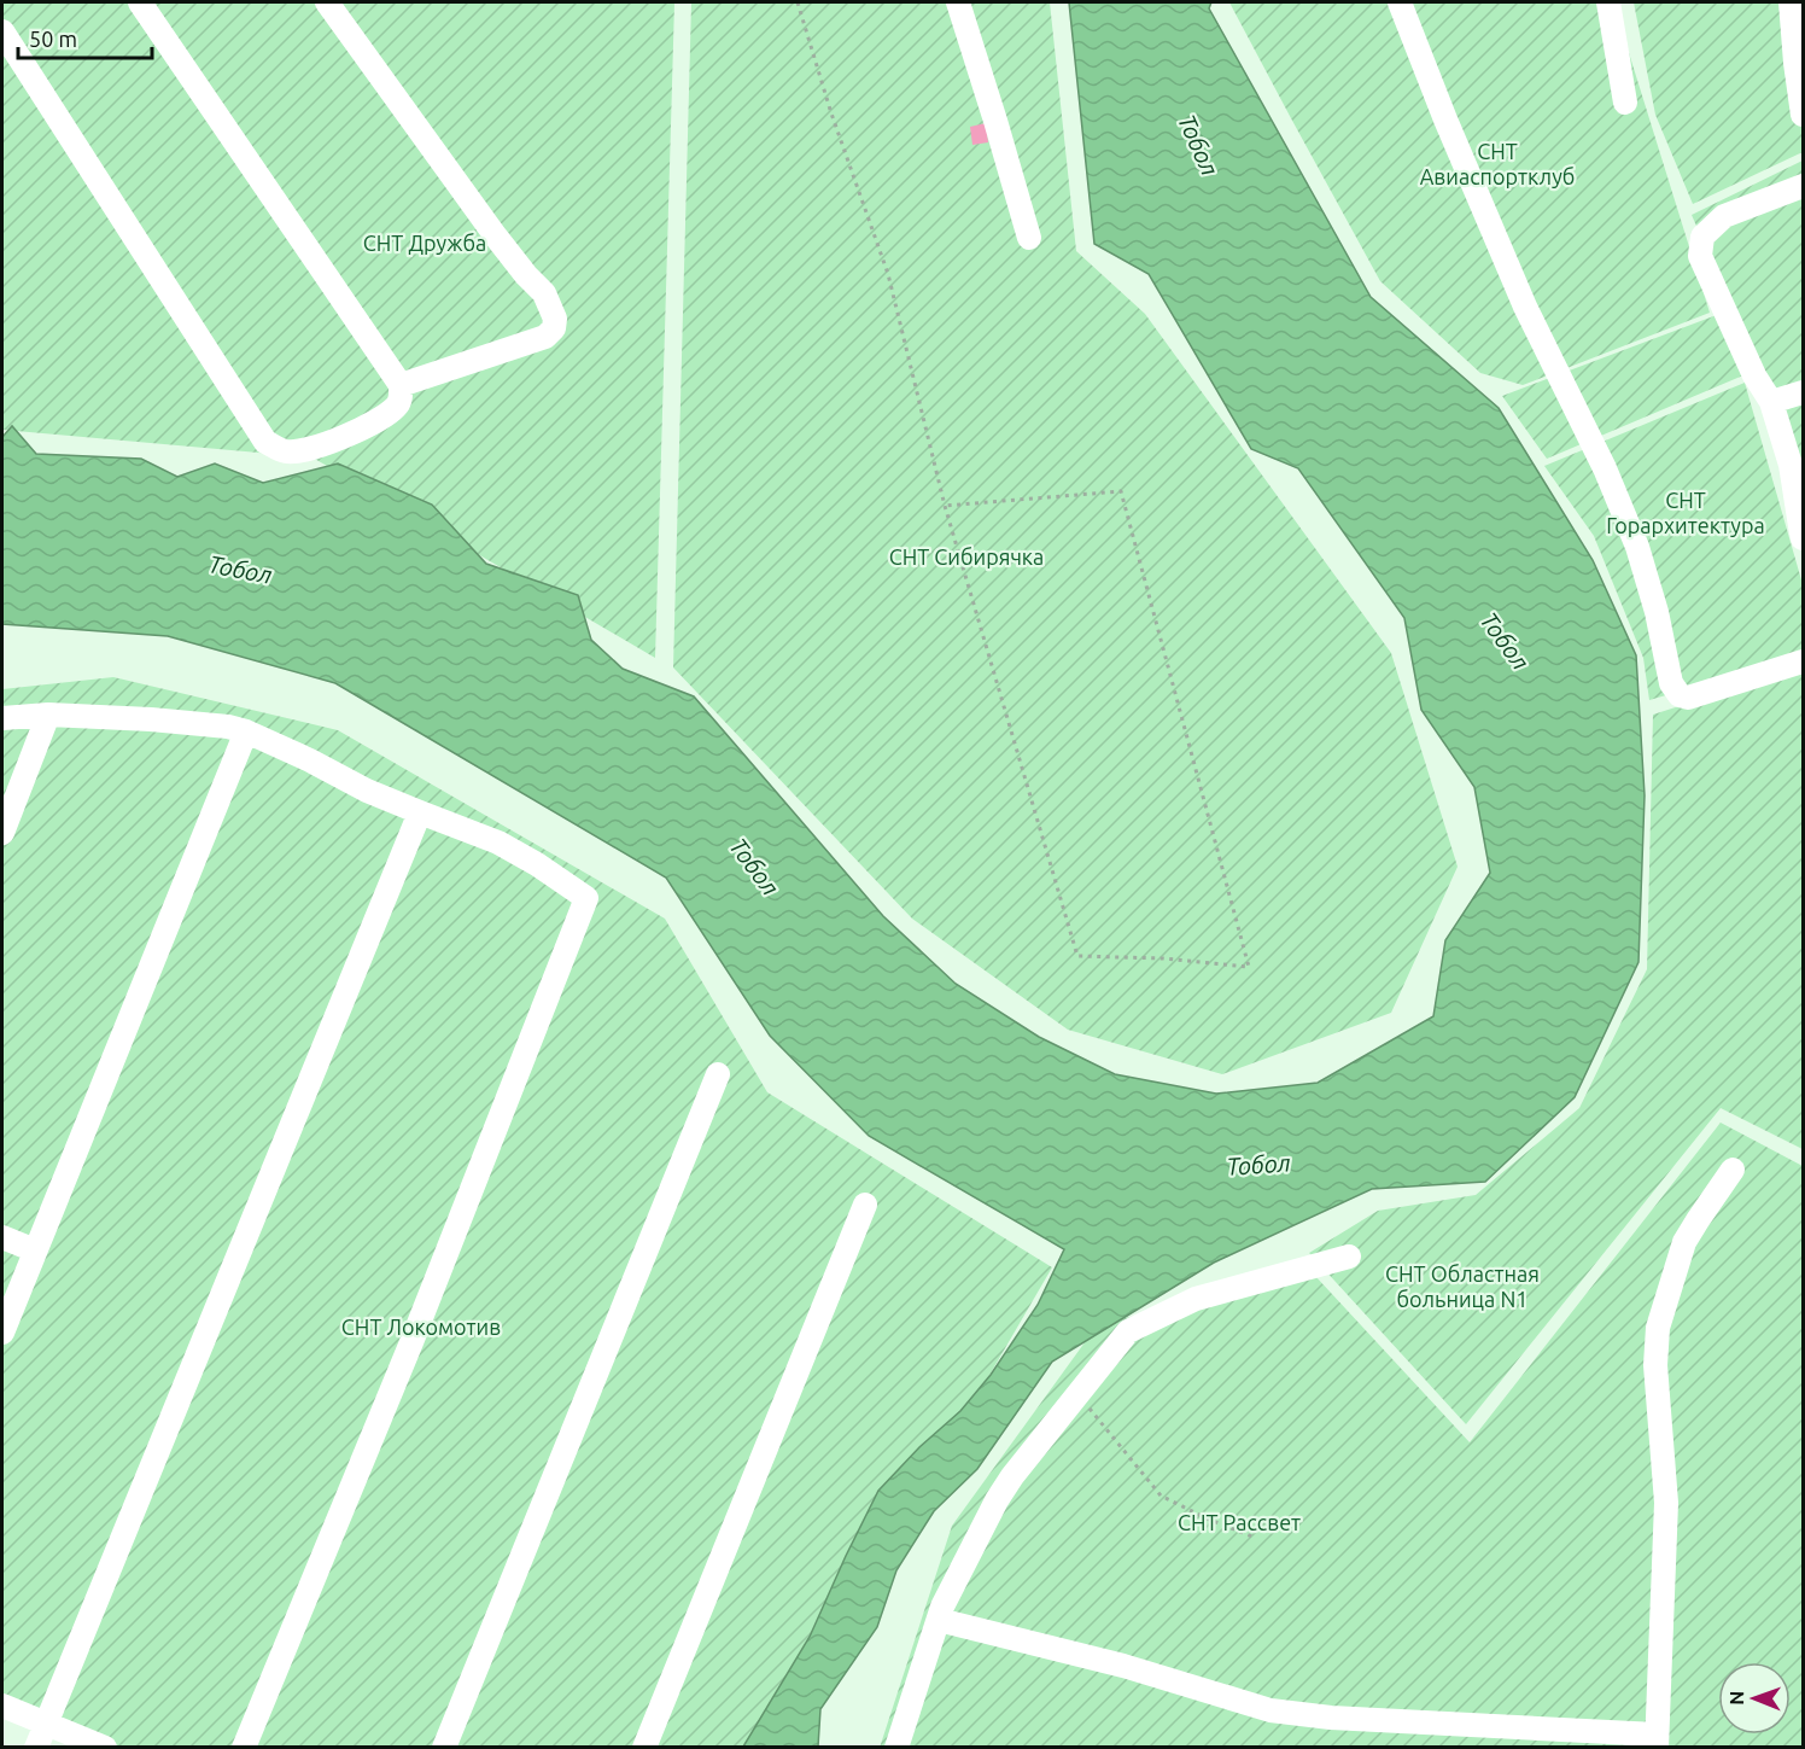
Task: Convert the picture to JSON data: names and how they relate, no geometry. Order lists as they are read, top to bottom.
{
  "water": ["Тобол"],
  "parks": [
    "СНТ Авиаспортклуб",
    "СНТ Дружба",
    "СНТ Горархитектура",
    "СНТ Сибирячка",
    "СНТ Областная больница N1",
    "СНТ Локомотив",
    "СНТ Рассвет"
  ],
  "scale_bar": "50 m",
  "north": "left"
}
